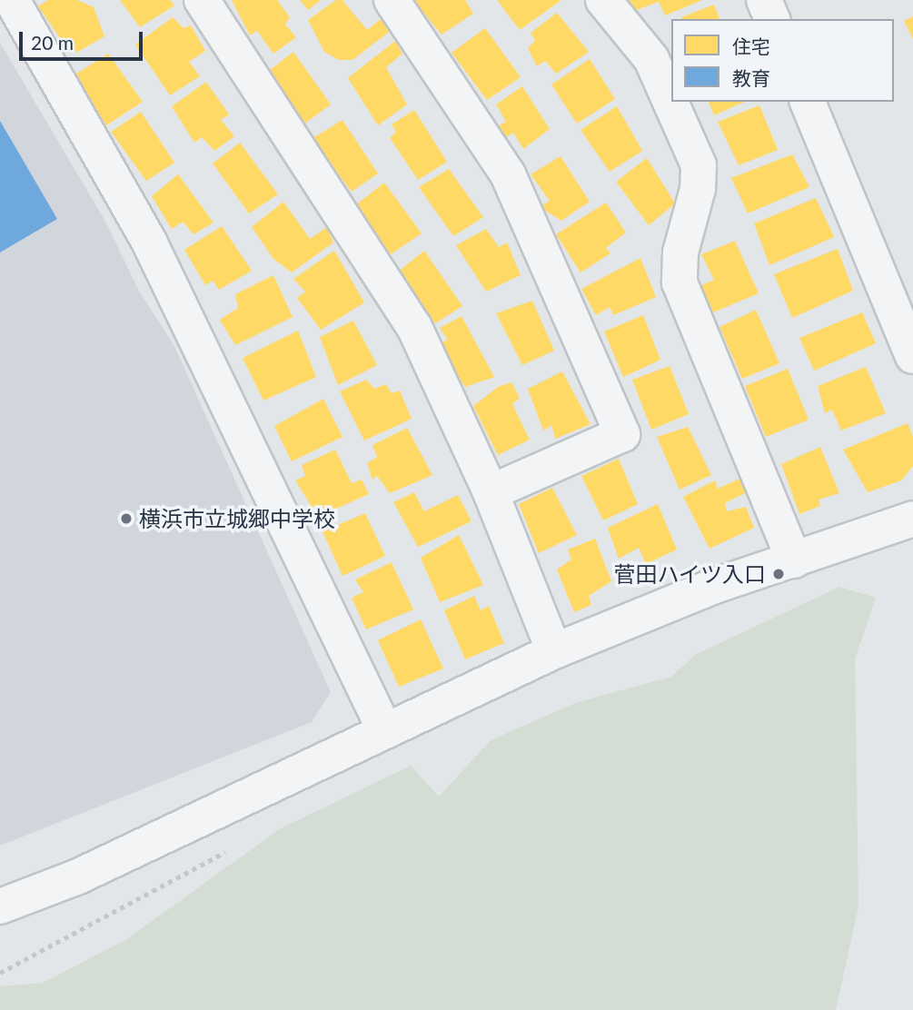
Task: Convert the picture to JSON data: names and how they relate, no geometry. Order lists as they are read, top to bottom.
{
  "places": ["横浜市立城郷中学校", "菅田ハイツ入口"],
  "legend": ["住宅", "教育"],
  "scale_bar": "20 m"
}
